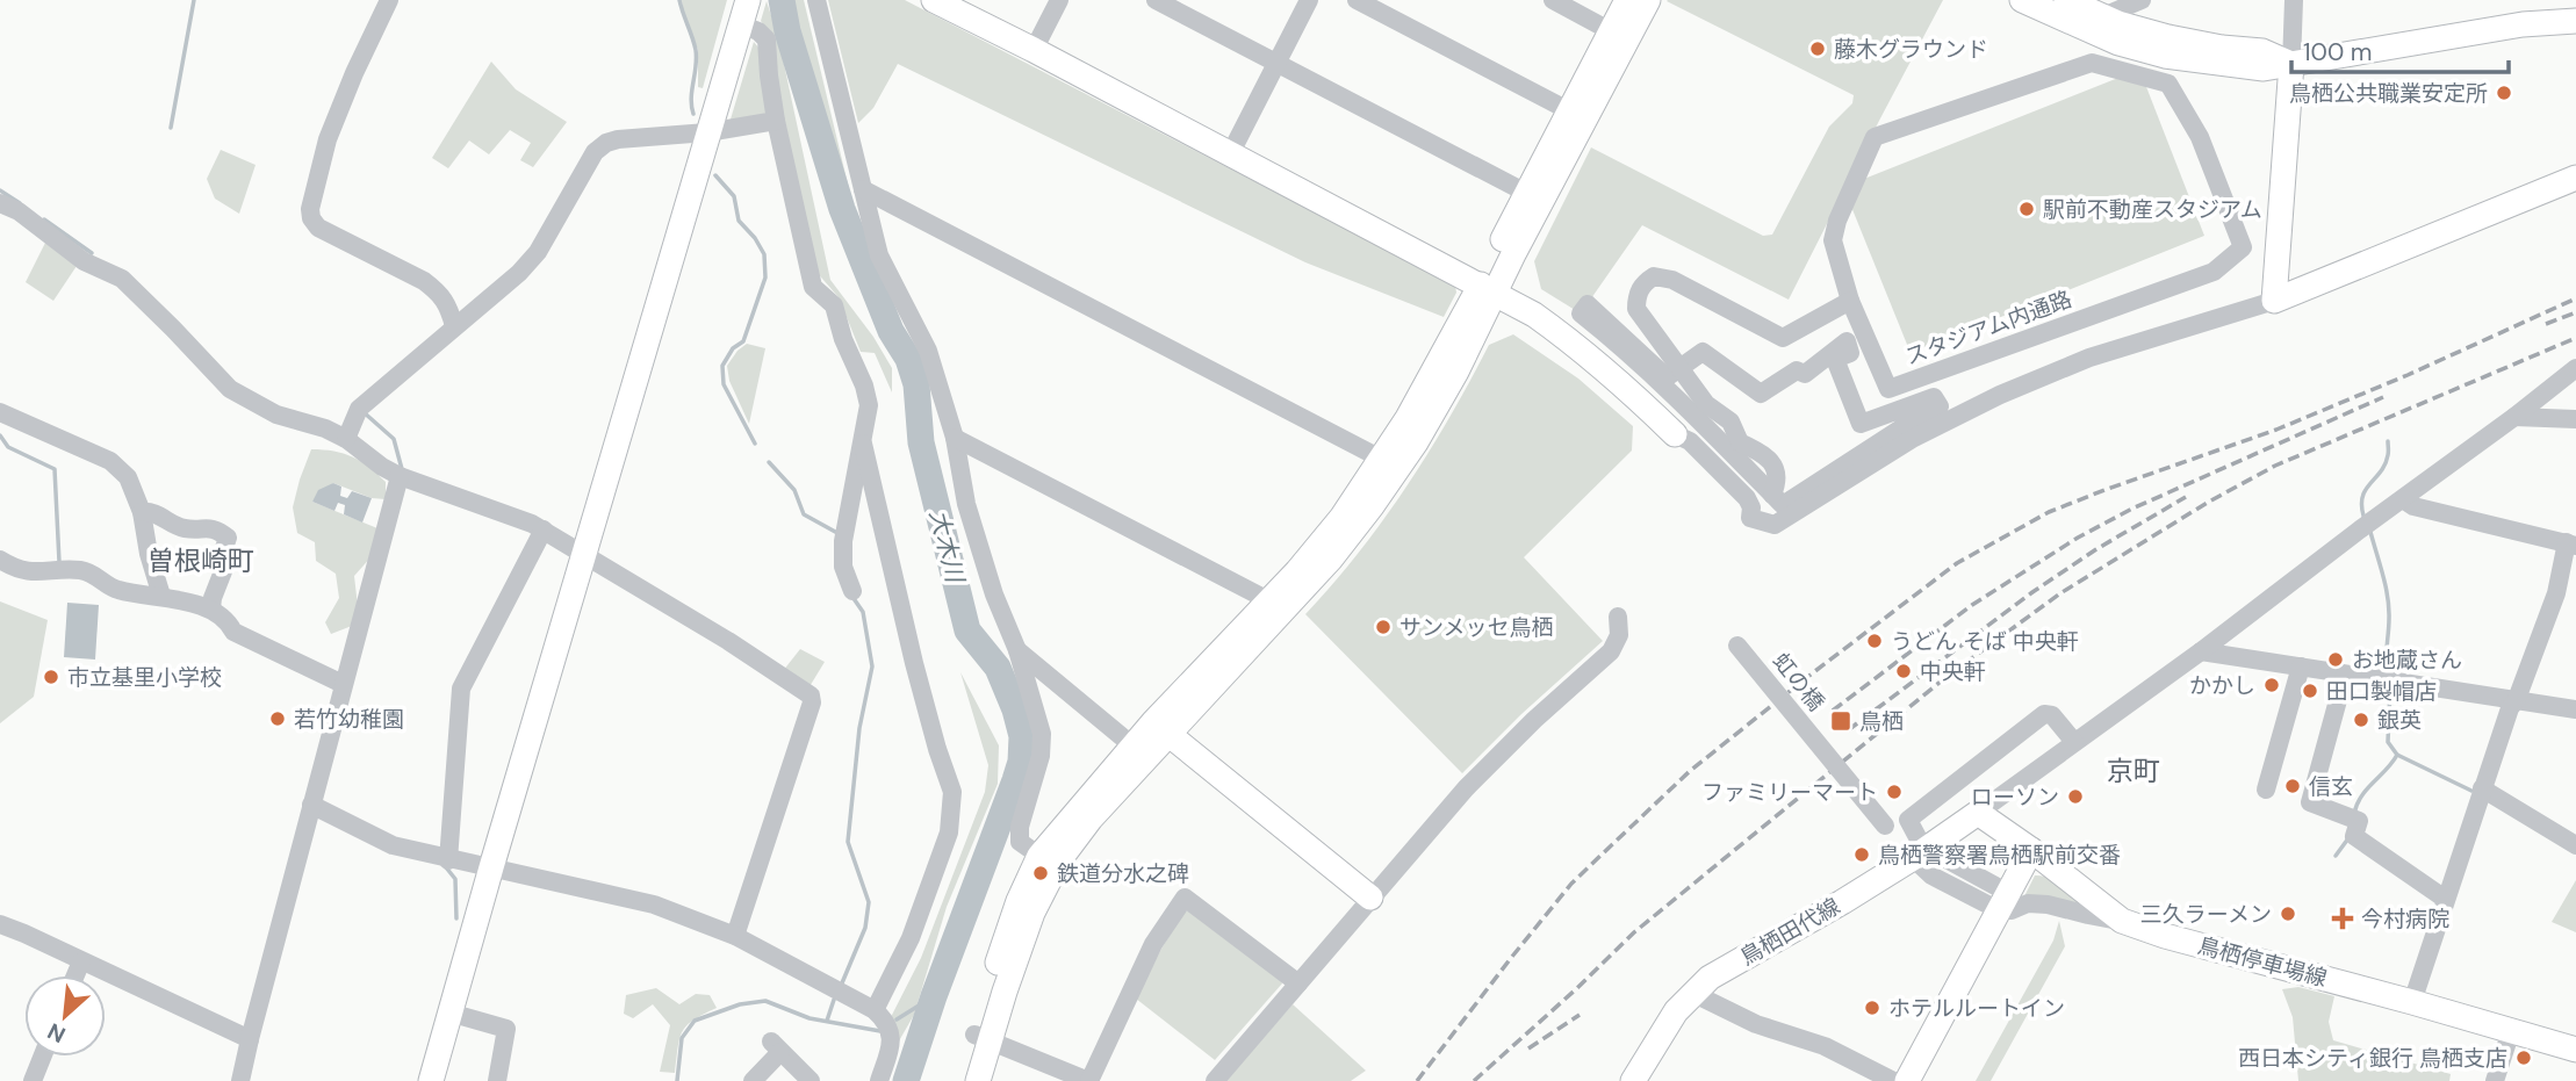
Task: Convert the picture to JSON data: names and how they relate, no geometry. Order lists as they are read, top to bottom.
{
  "streets": {
    "street": [
      "スタジアム内通路",
      "虹の橋",
      "鳥栖田代線",
      "鳥栖停車場線"
    ]
  },
  "crossings": [
    ["鳥栖田代線", "鳥栖停車場線"]
  ],
  "districts": ["曽根崎町", "京町"],
  "water": ["大木川"],
  "places": {
    "other": [
      "藤木グラウンド",
      "鳥栖公共職業安定所",
      "駅前不動産スタジアム",
      "サンメッセ鳥栖",
      "うどん そば 中央軒",
      "お地蔵さん",
      "中央軒",
      "市立基里小学校",
      "かかし",
      "田口製帽店",
      "若竹幼稚園",
      "銀英",
      "信玄",
      "ファミリーマート",
      "ローソン",
      "鳥栖警察署鳥栖駅前交番",
      "鉄道分水之碑",
      "三久ラーメン",
      "ホテルルートイン",
      "西日本シティ銀行 鳥栖支店"
    ],
    "transit": ["鳥栖"],
    "health": ["今村病院"]
  },
  "scale_bar": "100 m",
  "north": "bottom left"
}
